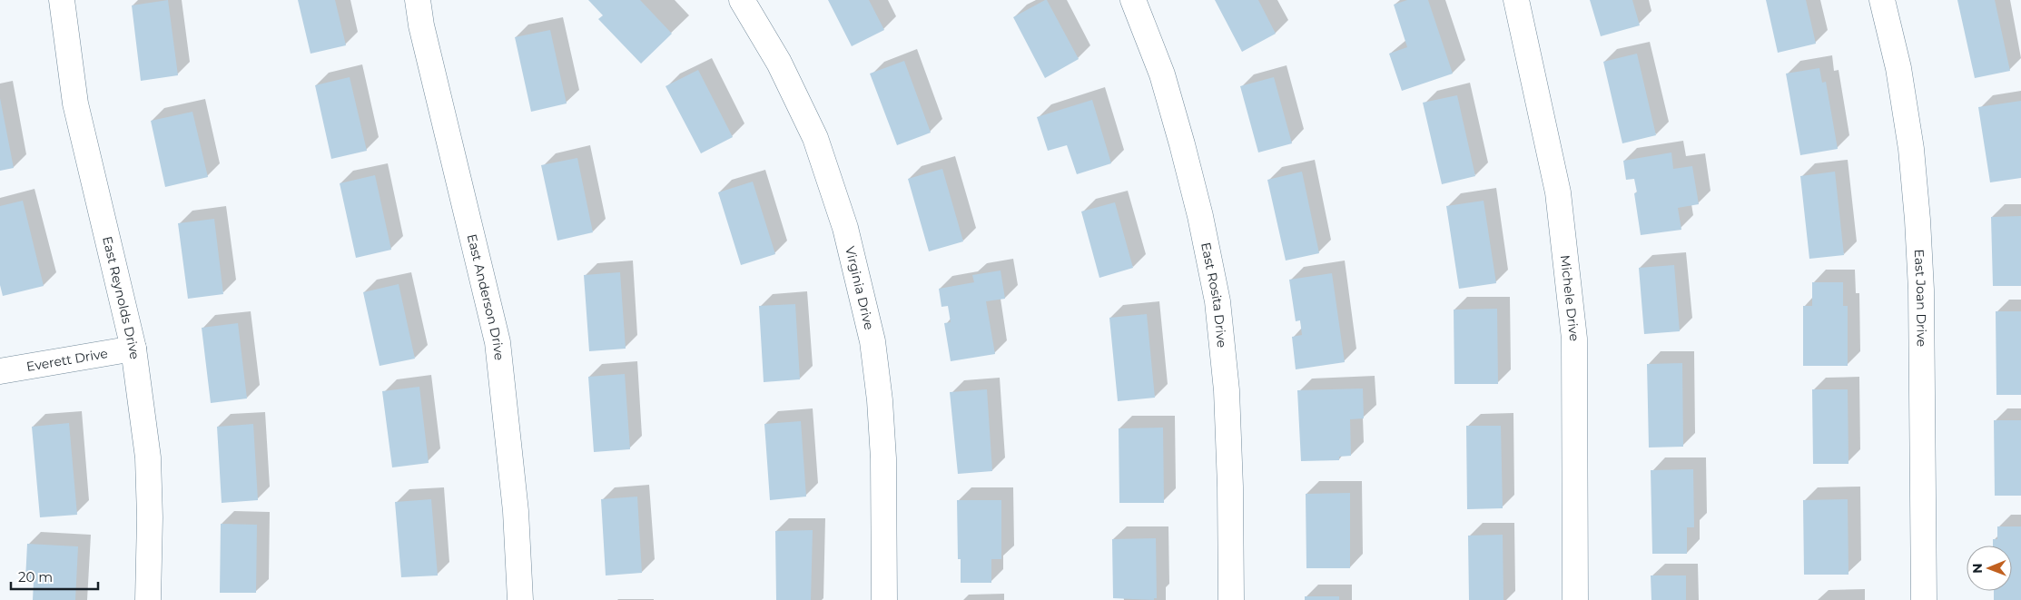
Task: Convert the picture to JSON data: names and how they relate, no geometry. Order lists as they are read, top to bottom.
{
  "streets": {
    "street": [
      "Virginia Drive",
      "East Rosita Drive",
      "East Reynolds Drive",
      "East Anderson Drive",
      "Michele Drive",
      "East Joan Drive",
      "Everett Drive"
    ]
  },
  "crossings": [
    ["East Reynolds Drive", "Everett Drive"]
  ],
  "scale_bar": "20 m",
  "north": "left"
}
